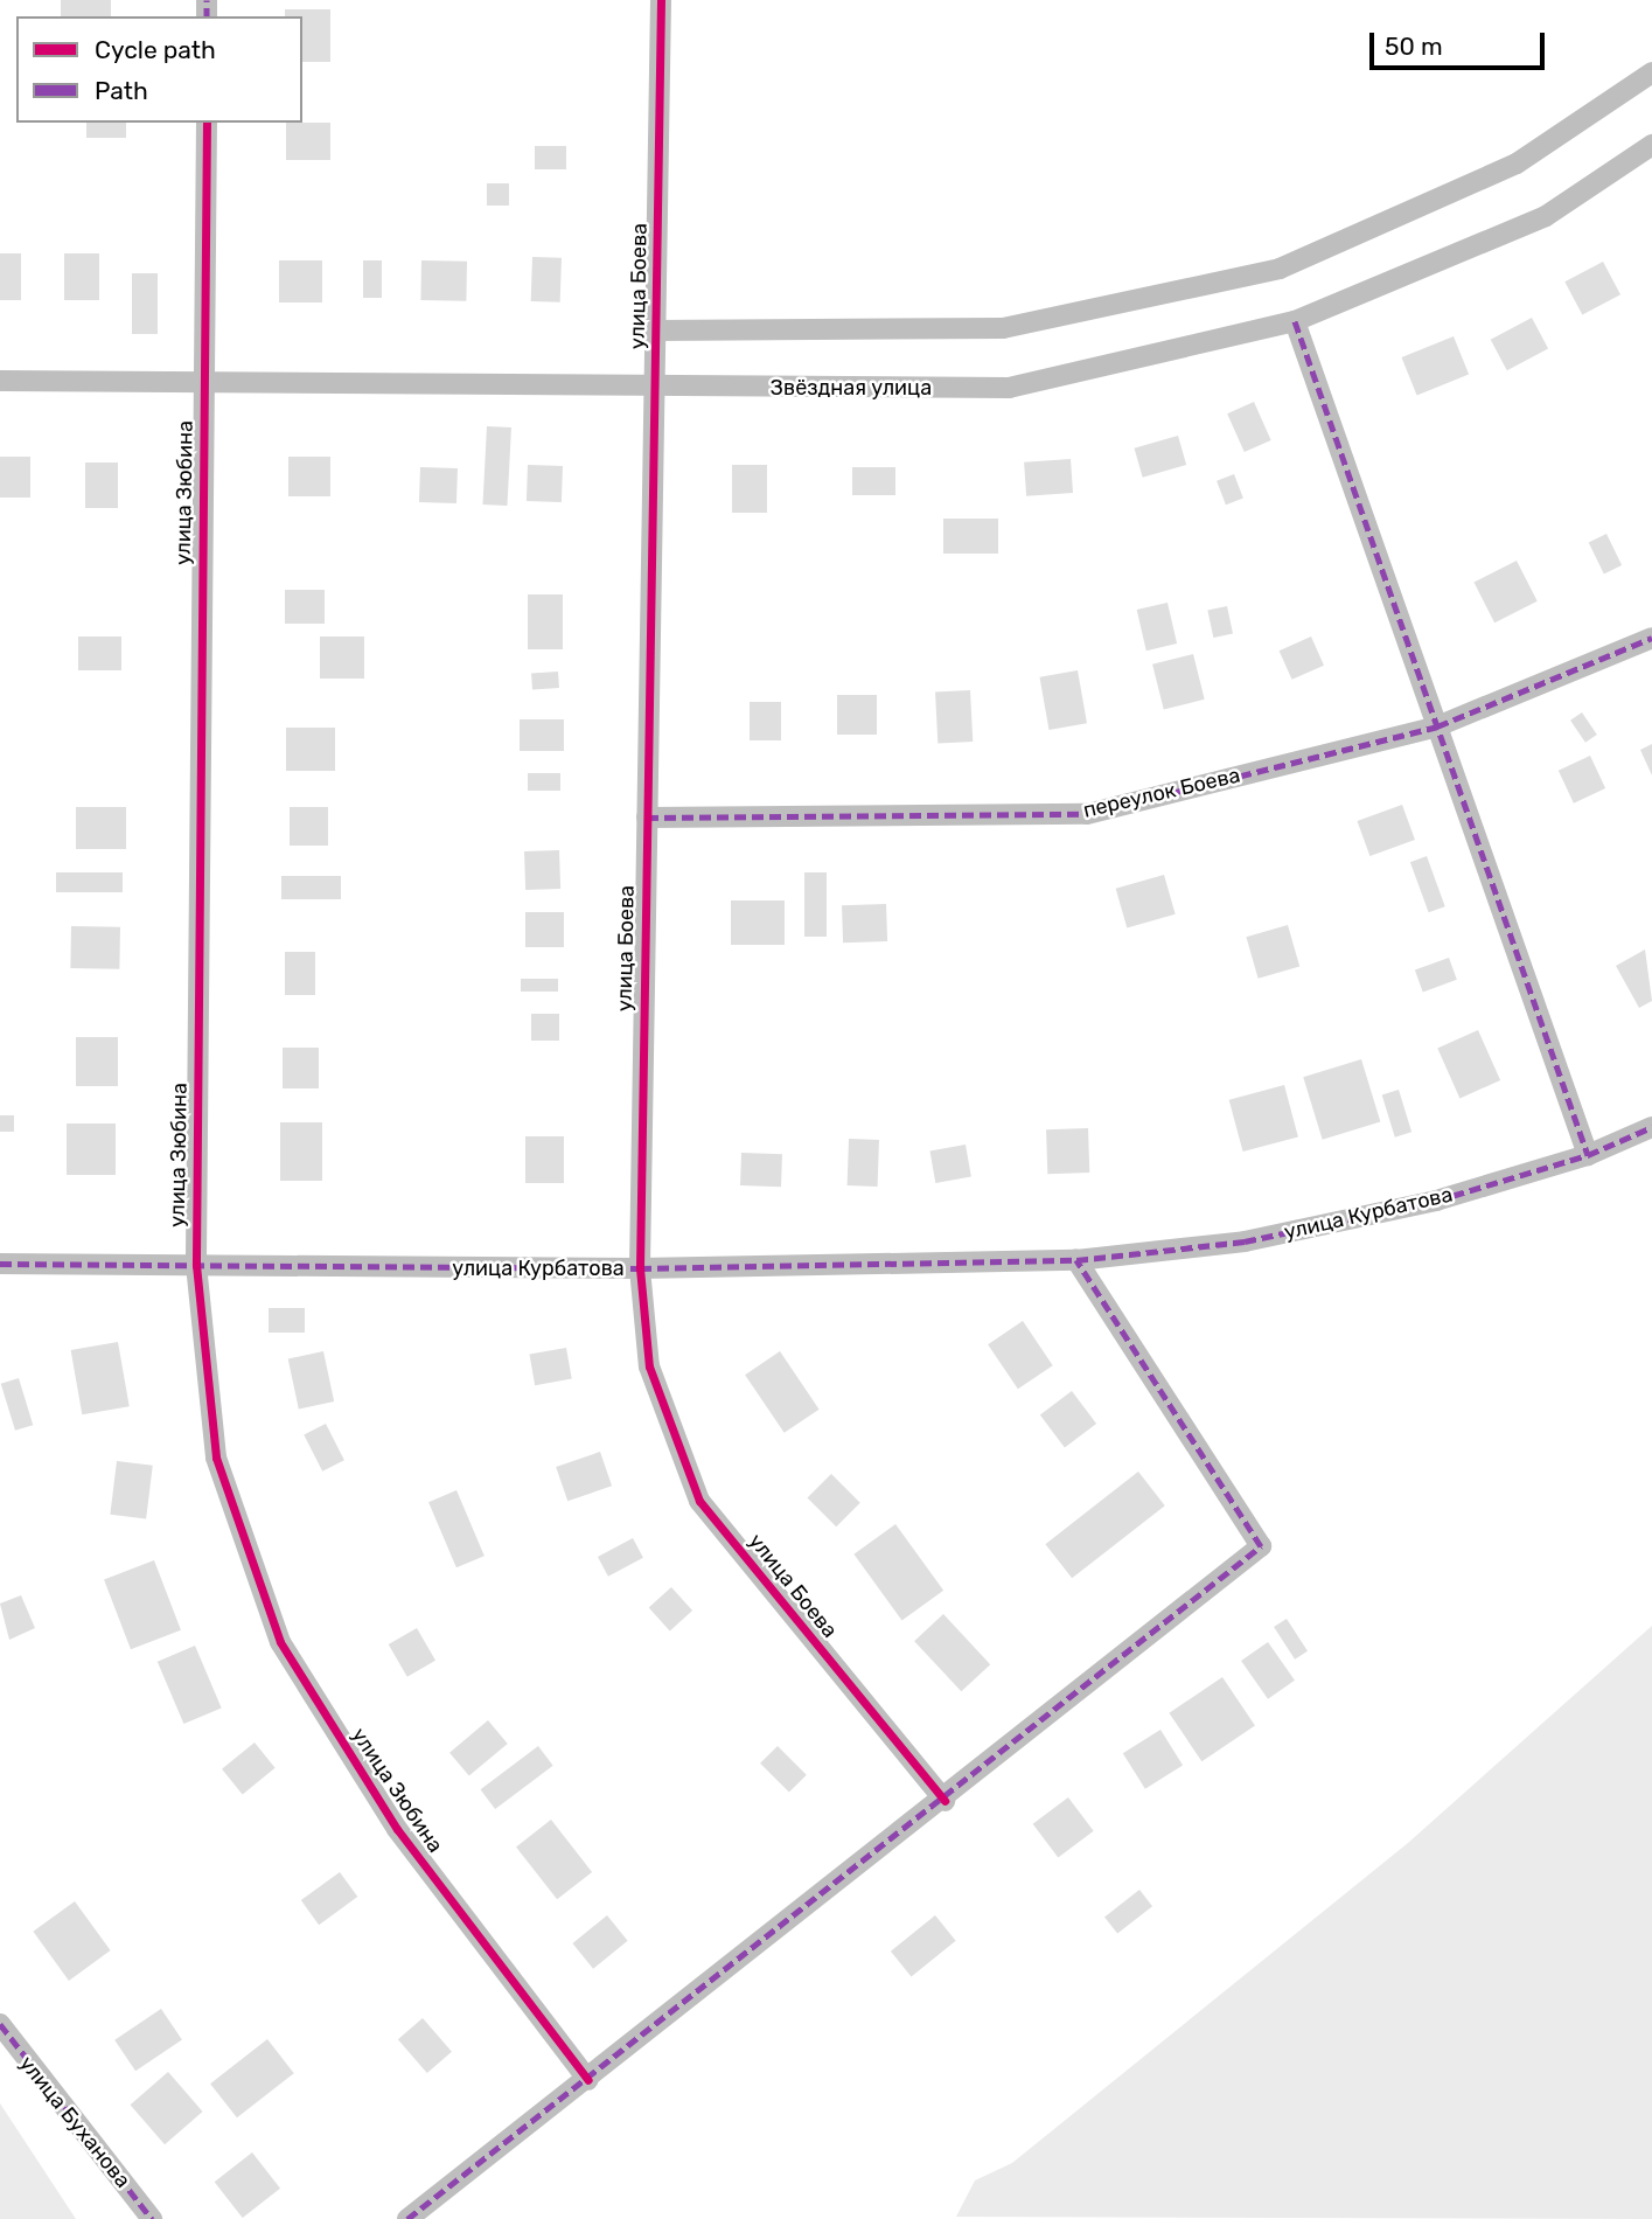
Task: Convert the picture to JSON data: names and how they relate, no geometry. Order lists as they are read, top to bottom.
{
  "streets": {
    "street": [
      "улица Боева",
      "Звёздная улица",
      "улица Зюбина",
      "переулок Боева",
      "улица Курбатова",
      "улица Буханова"
    ]
  },
  "crossings": [
    ["улица Боева", "Звёздная улица"],
    ["улица Боева", "переулок Боева"],
    ["улица Боева", "улица Курбатова"],
    ["Звёздная улица", "улица Зюбина"],
    ["улица Зюбина", "улица Курбатова"]
  ],
  "legend": ["Cycle path", "Path"],
  "scale_bar": "50 m"
}
